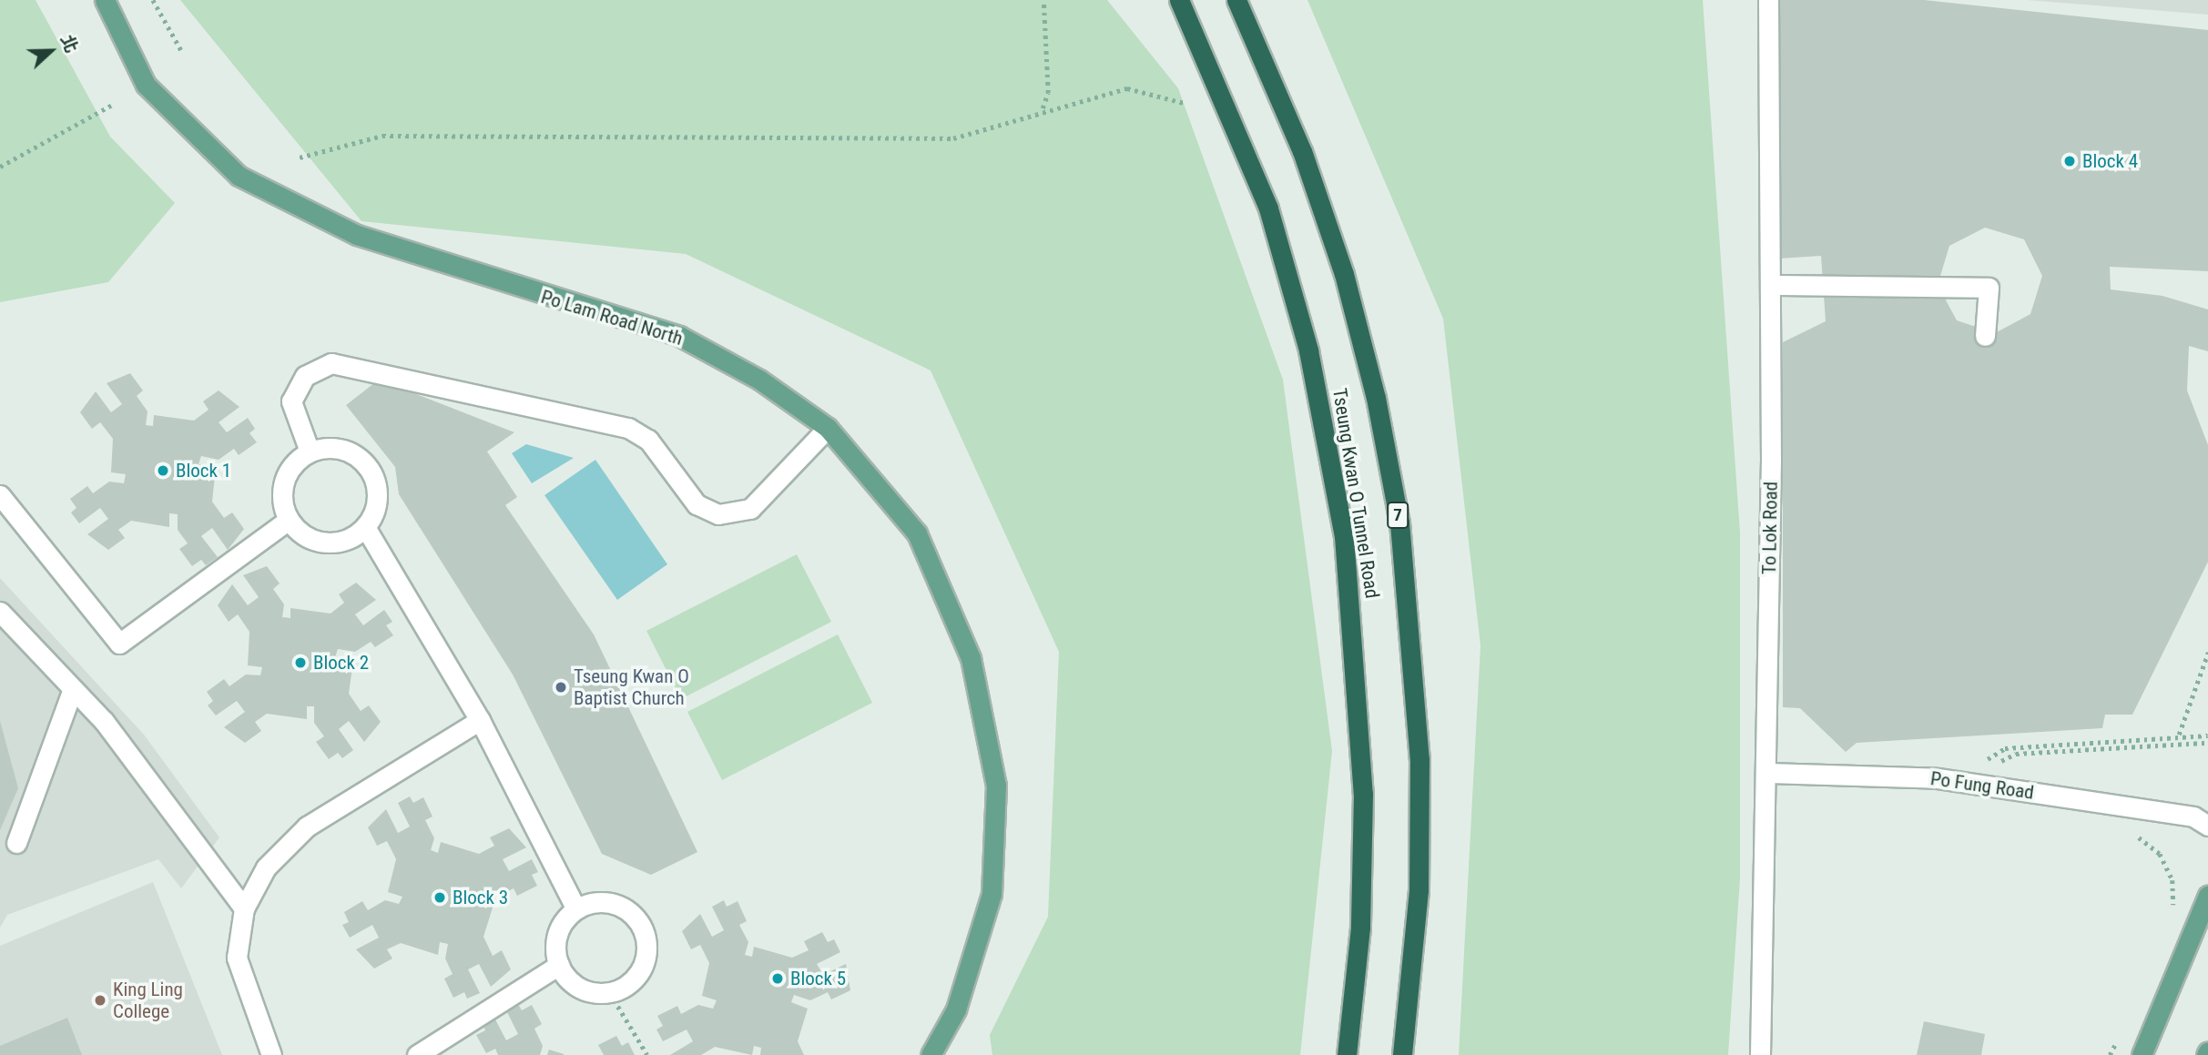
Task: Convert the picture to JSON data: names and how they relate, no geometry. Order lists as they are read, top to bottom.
{
  "streets": {
    "highway": ["Tseung Kwan O Tunnel Road", "7"],
    "main road": ["Po Lam Road North"],
    "street": ["To Lok Road", "Po Fung Road"]
  },
  "crossings": [
    ["To Lok Road", "Po Fung Road"]
  ],
  "places": [
    "Block 4",
    "Block 1",
    "Block 2",
    "Tseung Kwan O Baptist Church",
    "Block 3",
    "Block 5",
    "King Ling College"
  ],
  "north": "right"
}
